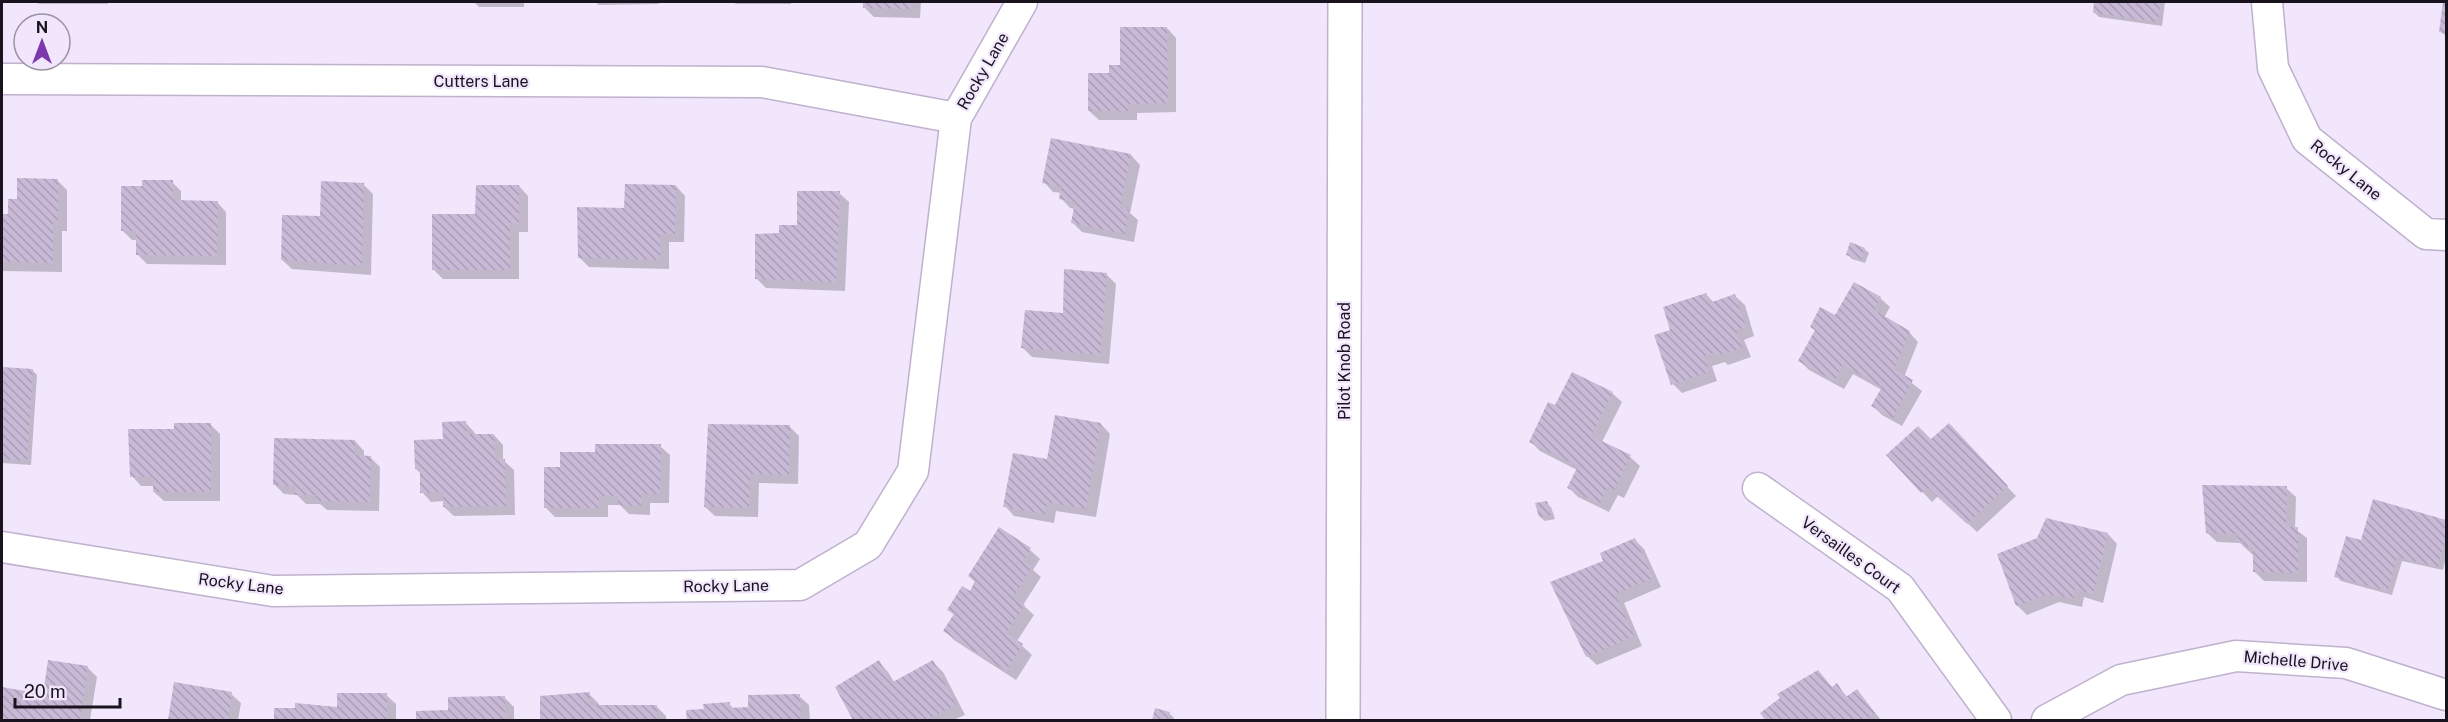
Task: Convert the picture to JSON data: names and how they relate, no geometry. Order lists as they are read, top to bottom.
{
  "streets": {
    "main road": ["Pilot Knob Road"],
    "street": [
      "Rocky Lane",
      "Cutters Lane",
      "Versailles Court",
      "Michelle Drive"
    ]
  },
  "crossings": [
    ["Rocky Lane", "Cutters Lane"]
  ],
  "scale_bar": "20 m",
  "north": "top"
}
